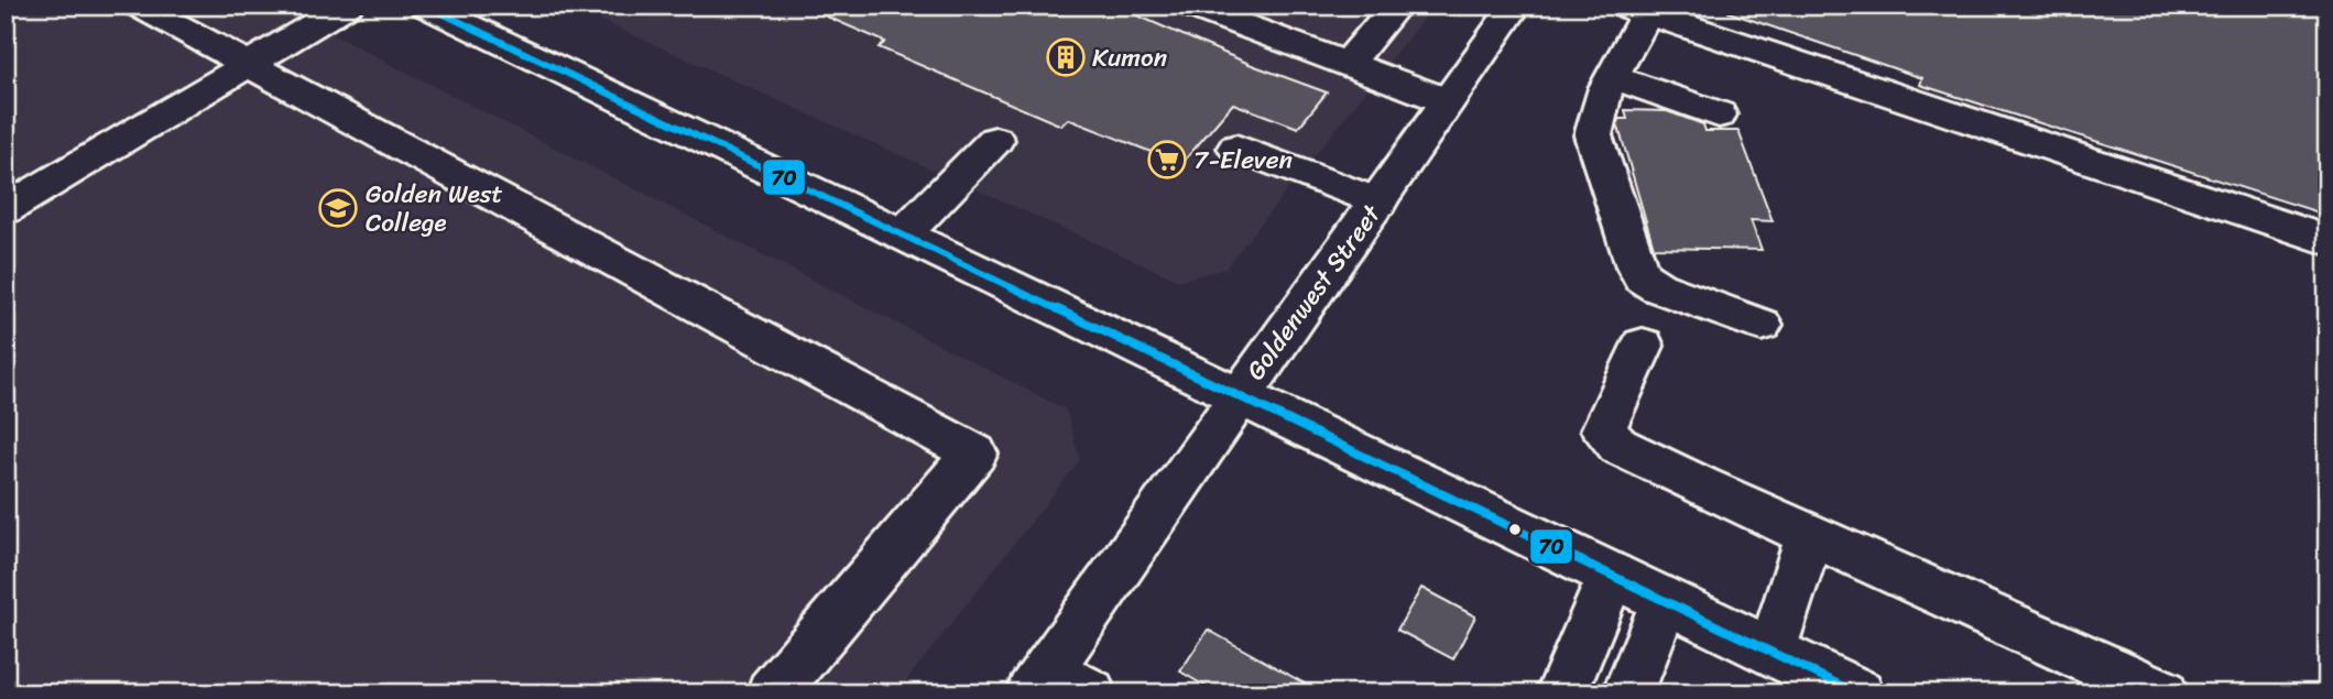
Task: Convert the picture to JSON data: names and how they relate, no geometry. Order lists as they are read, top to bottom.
{
  "streets": {
    "main road": ["Goldenwest Street"]
  },
  "places": {
    "building": ["Kumon"],
    "supermarket": ["7-Eleven"],
    "school or university": ["Golden West College"]
  },
  "lines": ["transit line 70"]
}
